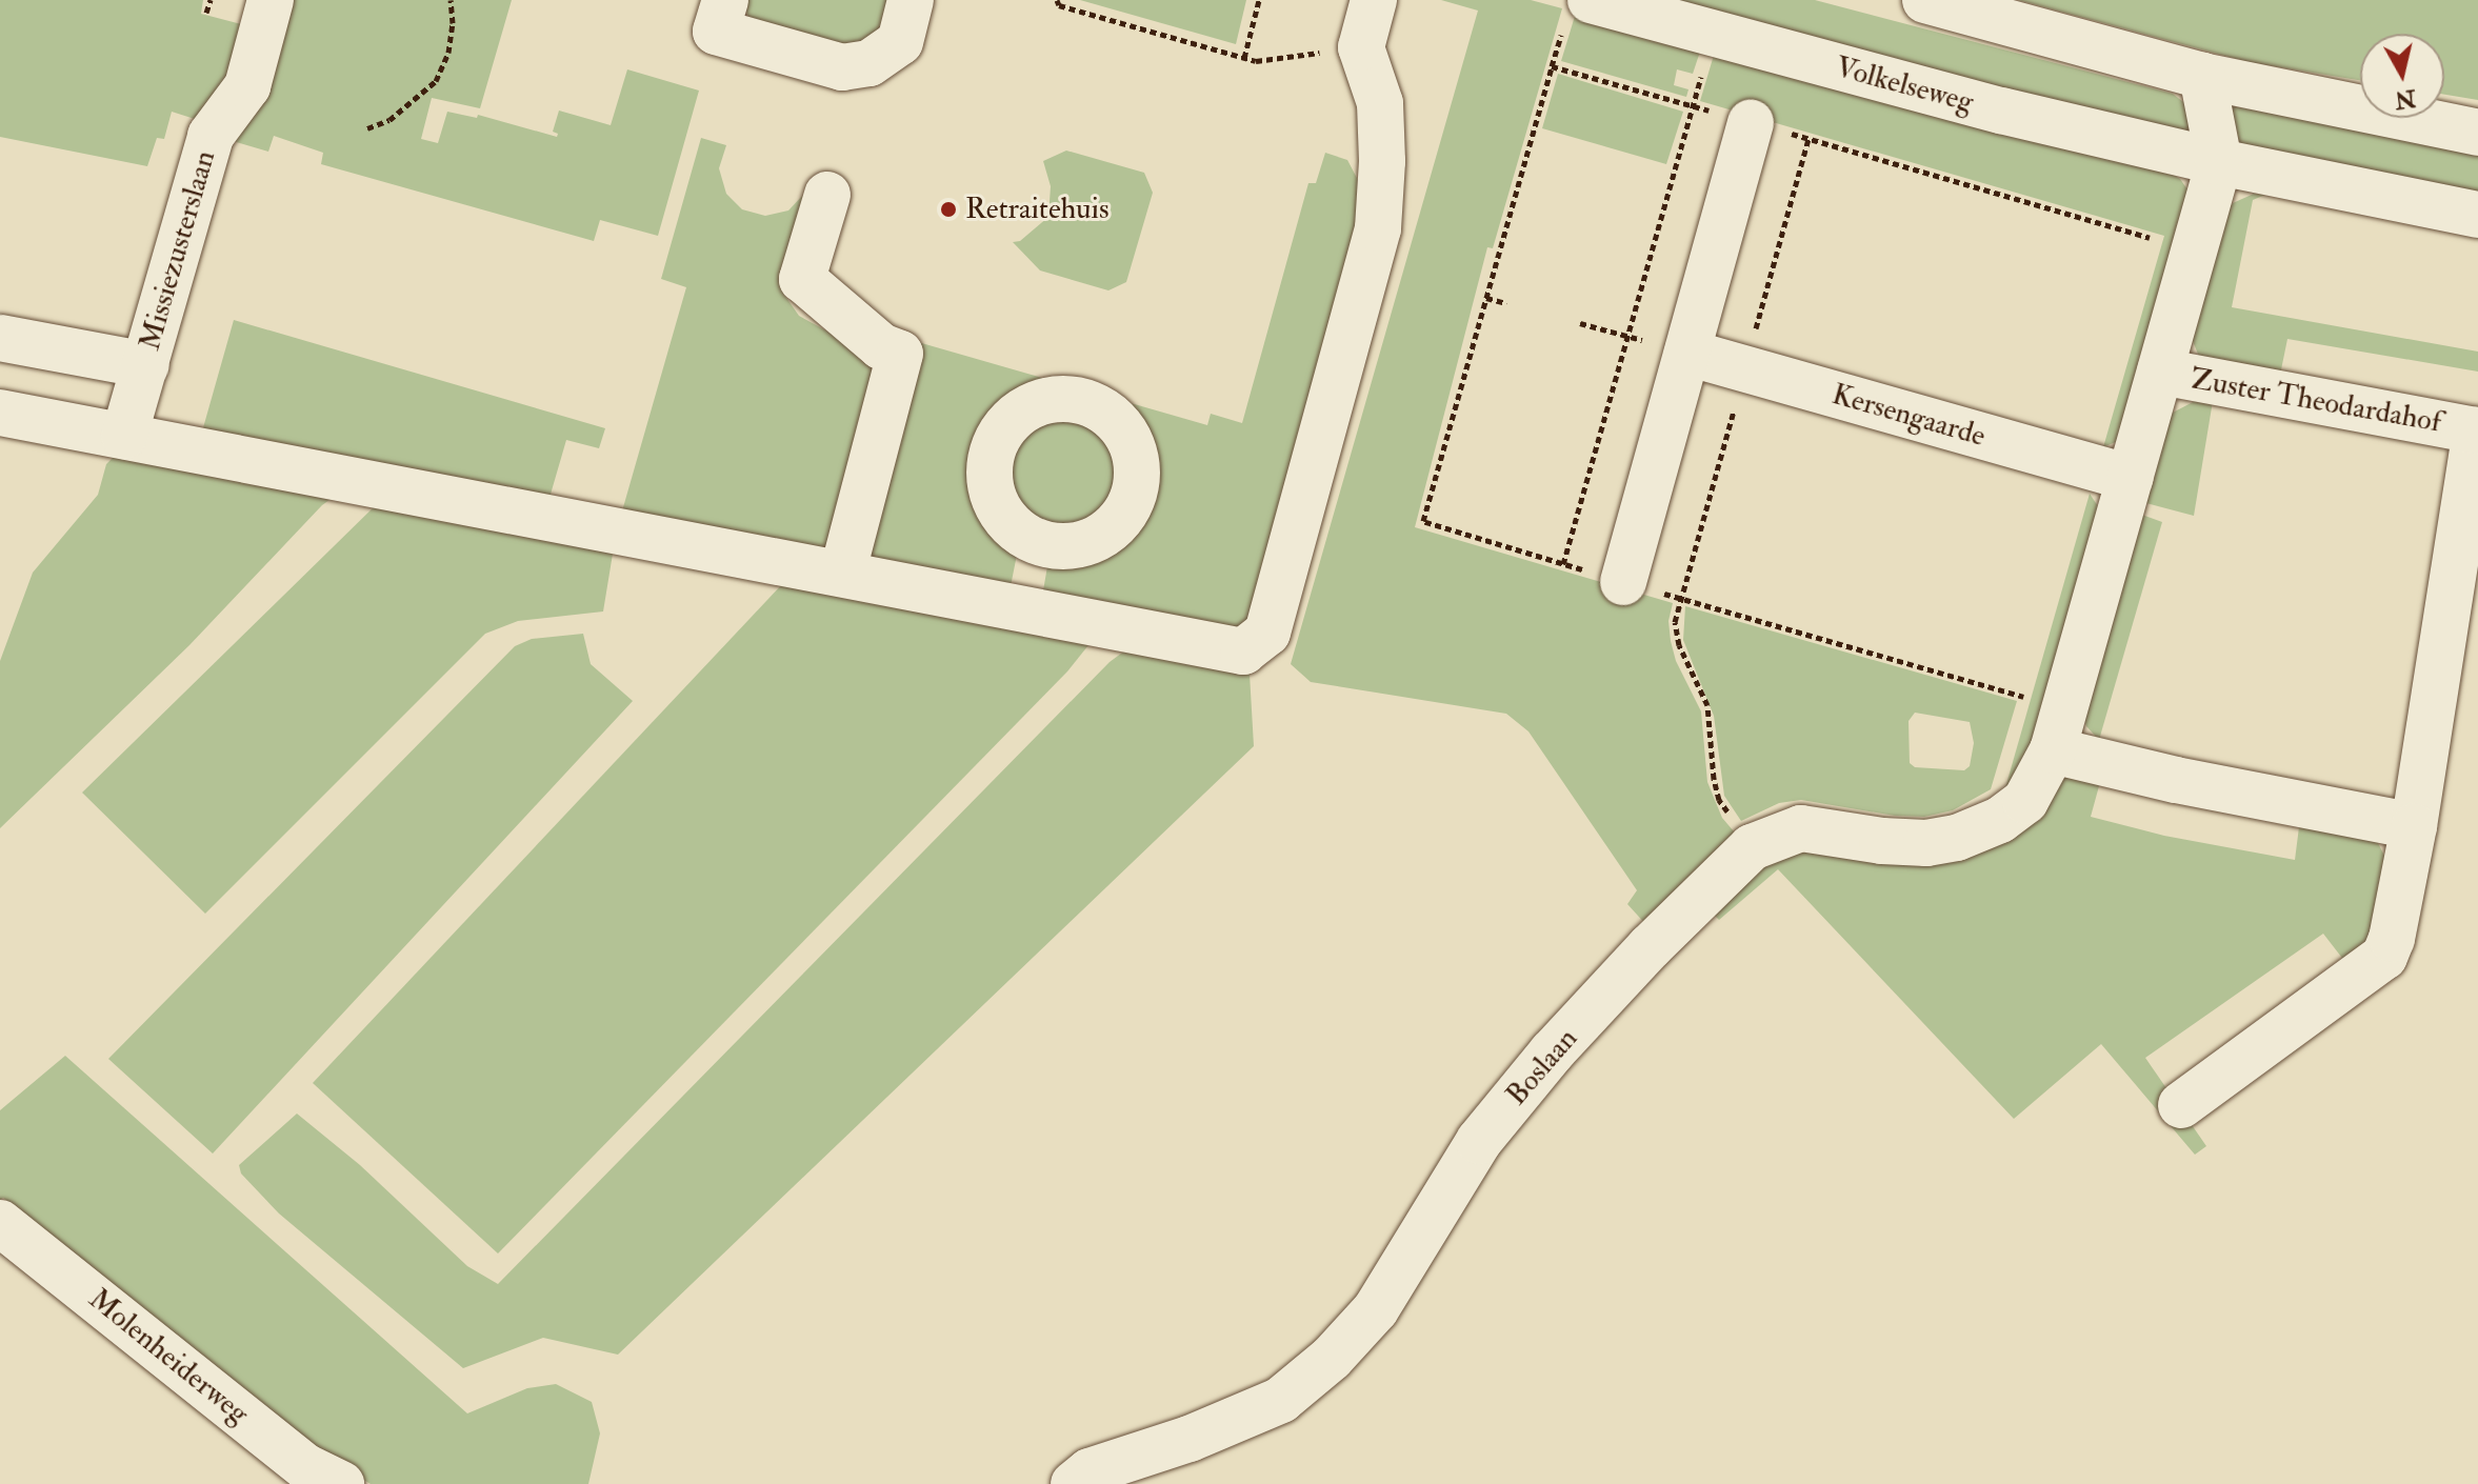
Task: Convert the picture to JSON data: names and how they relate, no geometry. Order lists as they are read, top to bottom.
{
  "streets": {
    "street": [
      "Volkelseweg",
      "Missiezusterslaan",
      "Zuster Theodardahof",
      "Kersengaarde",
      "Boslaan",
      "Molenheiderweg"
    ]
  },
  "places": ["Retraitehuis"],
  "north": "bottom"
}
